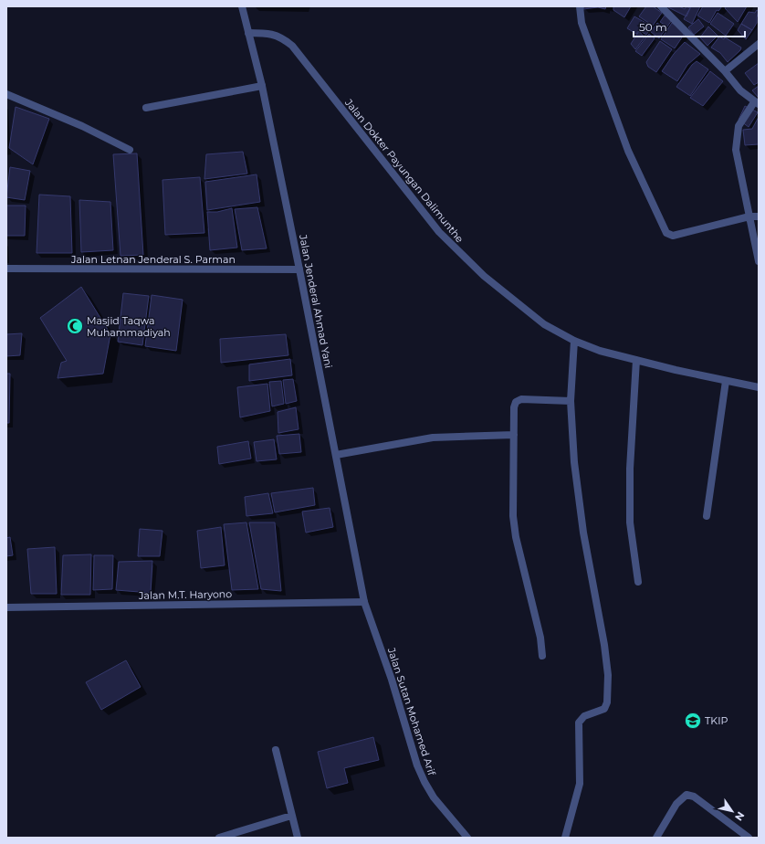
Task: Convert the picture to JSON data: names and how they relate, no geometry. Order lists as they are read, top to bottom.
{
  "streets": {
    "street": [
      "Jalan Dokter Payungan Dalimunthe",
      "Jalan Letnan Jenderal S. Parman",
      "Jalan Jenderal Ahmad Yani",
      "Jalan M.T. Haryono",
      "Jalan Sutan Mohamed Arif"
    ]
  },
  "crossings": [
    ["Jalan Dokter Payungan Dalimunthe", "Jalan Jenderal Ahmad Yani"],
    ["Jalan Letnan Jenderal S. Parman", "Jalan Jenderal Ahmad Yani"],
    ["Jalan Jenderal Ahmad Yani", "Jalan M.T. Haryono"],
    ["Jalan Jenderal Ahmad Yani", "Jalan Sutan Mohamed Arif"],
    ["Jalan M.T. Haryono", "Jalan Sutan Mohamed Arif"]
  ],
  "places": {
    "mosque": ["Masjid Taqwa Muhammadiyah"],
    "school or university": ["TKIP"]
  },
  "scale_bar": "50 m",
  "north": "bottom right"
}
